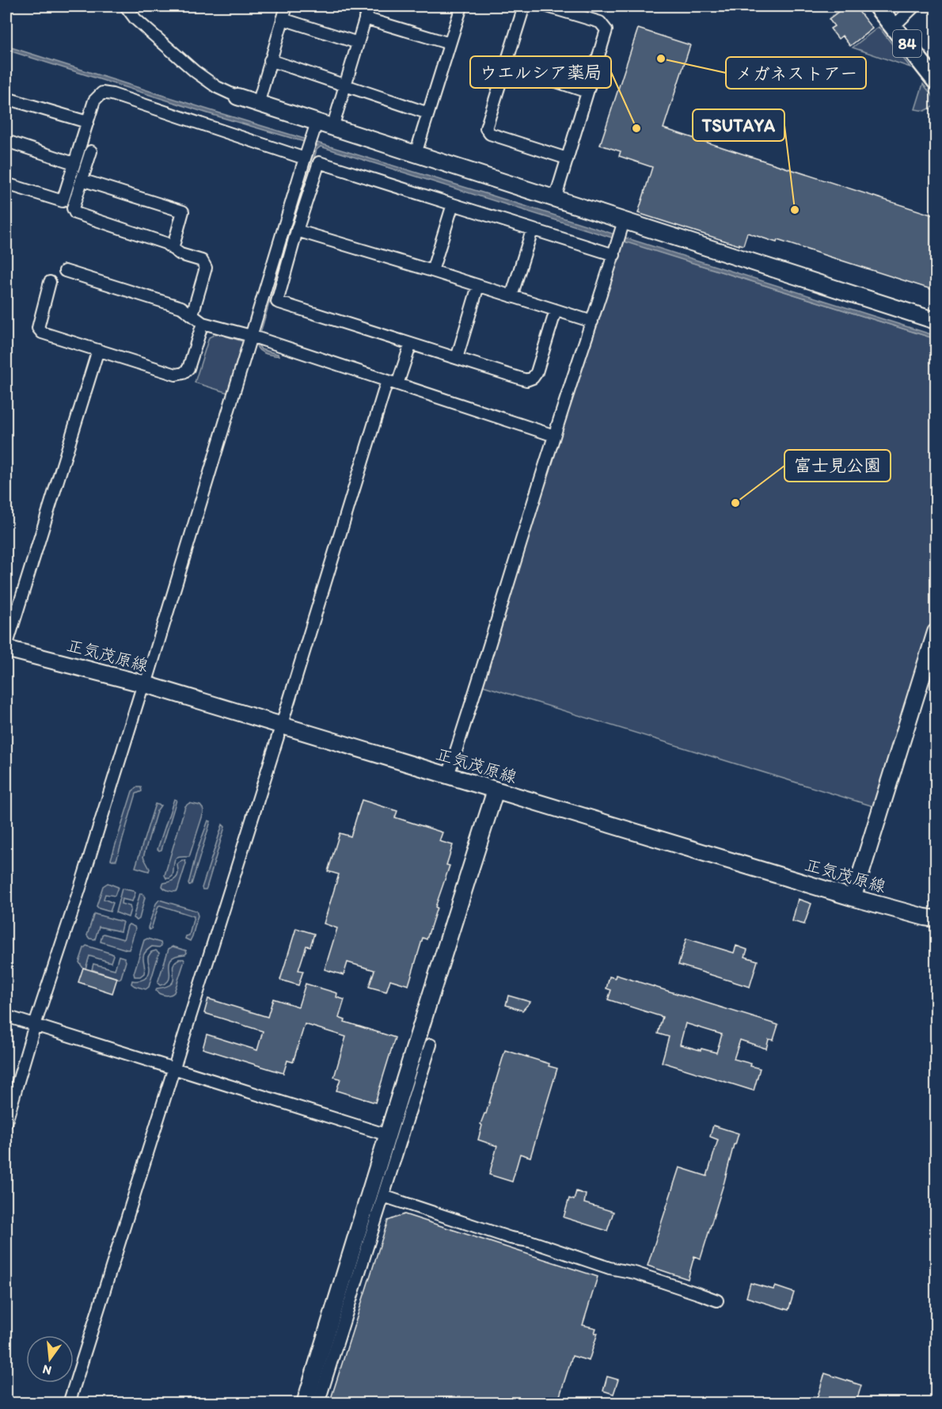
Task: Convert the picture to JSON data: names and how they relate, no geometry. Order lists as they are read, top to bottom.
{
  "streets": {
    "main road": ["84"],
    "street": ["正気茂原線"]
  },
  "places": [
    "メガネストアー",
    "ウエルシア薬局",
    "TSUTAYA",
    "富士見公園"
  ],
  "north": "bottom"
}
